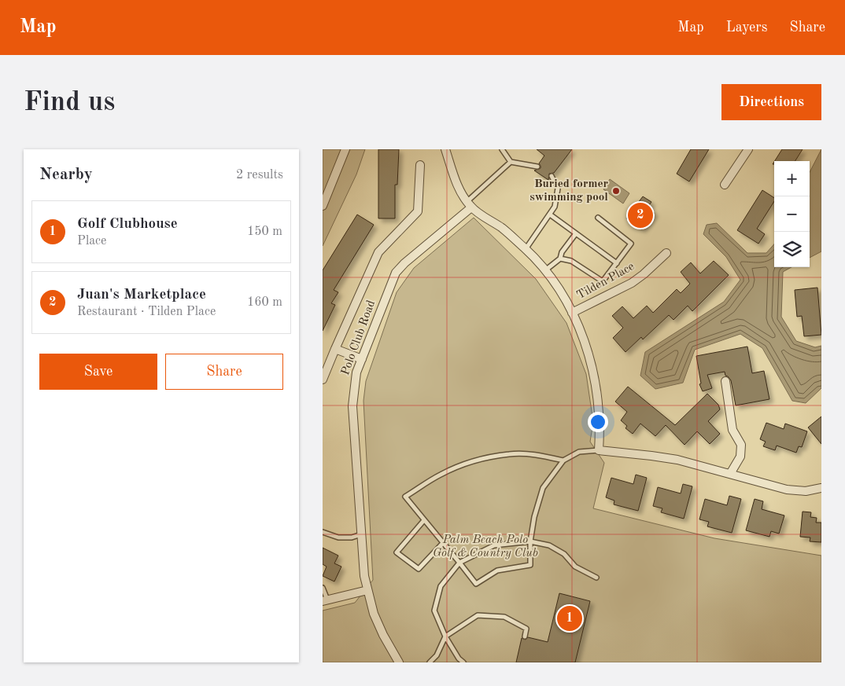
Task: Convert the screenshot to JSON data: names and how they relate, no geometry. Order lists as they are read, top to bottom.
{
  "streets": {
    "street": ["Tilden Place", "Polo Club Road"]
  },
  "parks": ["Palm Beach Polo Golf & Country Club"],
  "places": ["Buried former swimming pool"],
  "page": {
    "header": "Map",
    "nav": ["Map", "Layers", "Share"],
    "buttons": [
      "Directions",
      ["Save", "Share"]
    ],
    "title": "Find us",
    "heading": ["Nearby", "2 results"],
    "map_buttons": ["+", "−"],
    "list": [
      {
        "mark": "1",
        "name": "Golf Clubhouse",
        "note": "Place",
        "value": "150 m"
      },
      {
        "mark": "2",
        "name": "Juan's Marketplace",
        "note": "Restaurant · Tilden Place",
        "value": "160 m"
      }
    ],
    "pins": ["2", "1"]
  }
}
